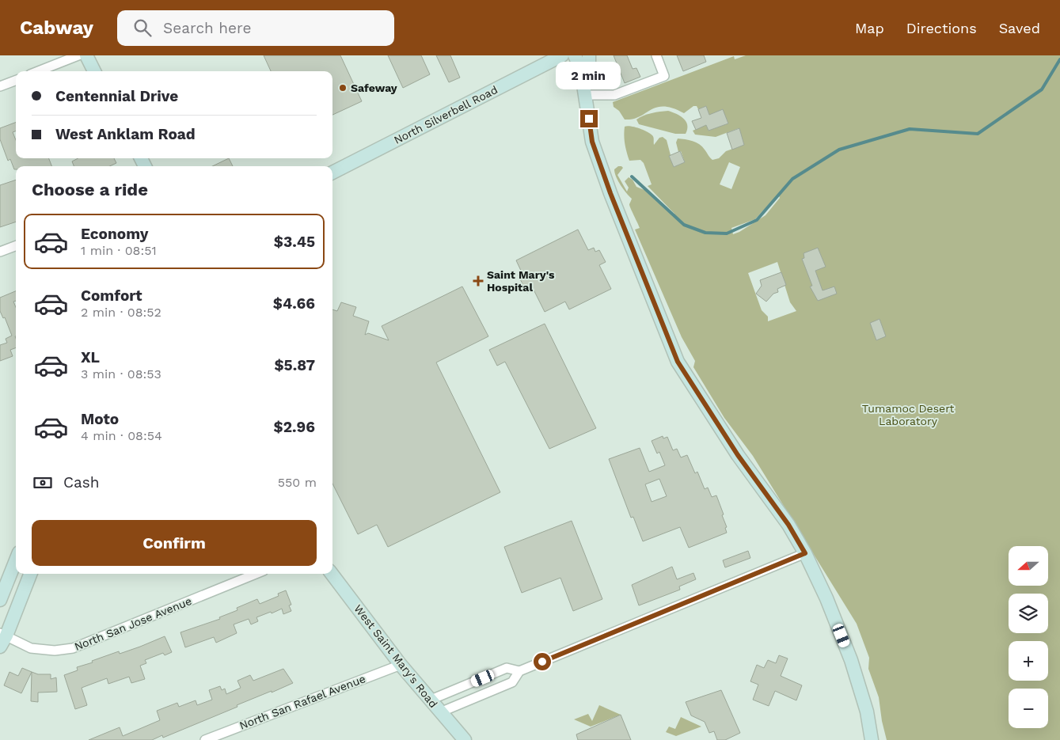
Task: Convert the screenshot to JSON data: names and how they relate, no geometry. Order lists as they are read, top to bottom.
{
  "streets": {
    "street": [
      "North Silverbell Road",
      "North San Jose Avenue",
      "West Saint Mary's Road",
      "North San Rafael Avenue"
    ]
  },
  "crossings": [
    ["West Saint Mary's Road", "North San Rafael Avenue"]
  ],
  "parks": ["Tumamoc Desert Laboratory"],
  "places": {
    "other": ["Safeway"],
    "health": ["Saint Mary's Hospital"]
  },
  "north": "left",
  "page": {
    "header": "Cabway",
    "search": "Search here",
    "nav": ["Map", "Directions", "Saved"],
    "bubble": "2 min",
    "banner": ["Centennial Drive", "West Anklam Road"],
    "heading": "Choose a ride",
    "list": [
      {
        "name": "Economy",
        "note": "1 min · 08:51",
        "value": "$3.45"
      },
      {
        "name": "Comfort",
        "note": "2 min · 08:52",
        "value": "$4.66"
      },
      {
        "name": "XL",
        "note": "3 min · 08:53",
        "value": "$5.87"
      },
      {
        "name": "Moto",
        "note": "4 min · 08:54",
        "value": "$2.96"
      }
    ],
    "pay": ["Cash", "550 m"],
    "buttons": "Confirm",
    "map_buttons": ["+", "−"]
  }
}
